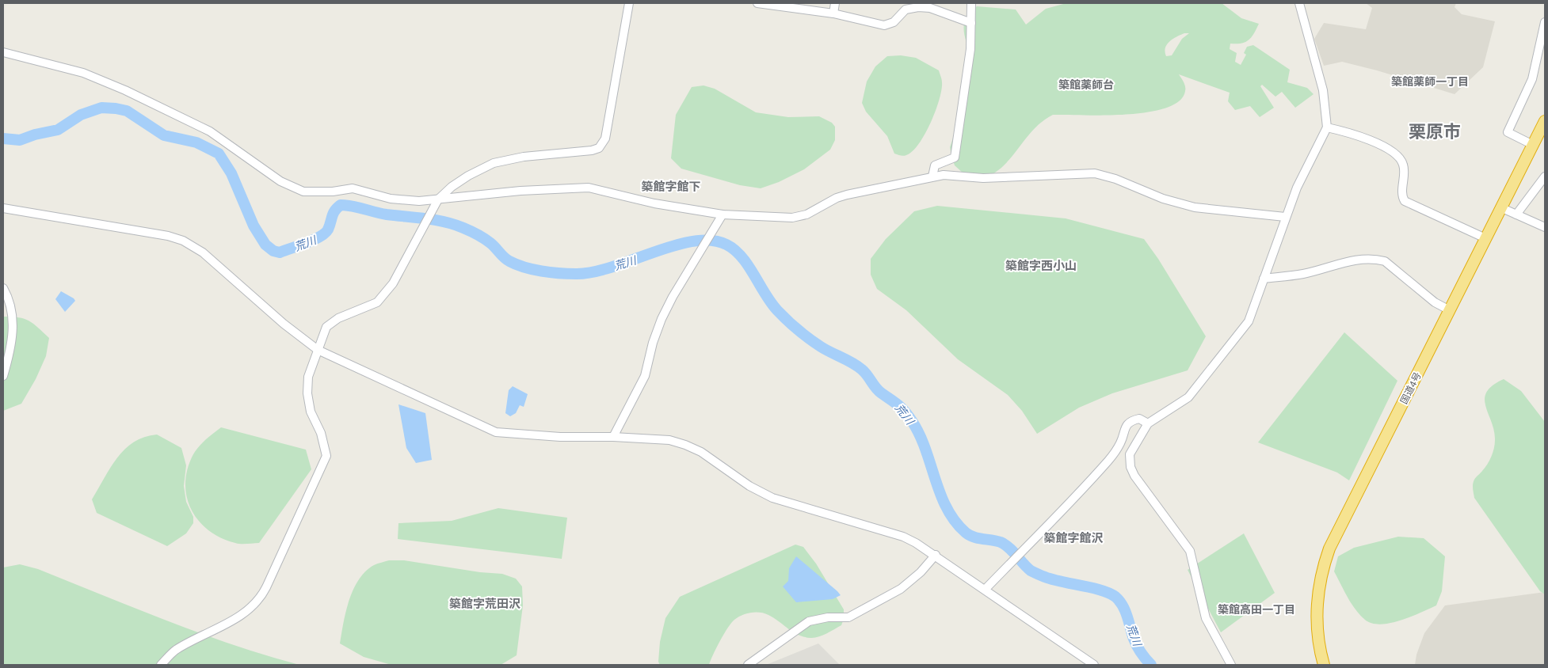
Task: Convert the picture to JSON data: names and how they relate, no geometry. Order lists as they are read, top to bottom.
{
  "streets": {
    "highway": ["国道4号"]
  },
  "districts": [
    "築館薬師一丁目",
    "築館薬師台",
    "栗原市",
    "築館字館下",
    "築館字西小山",
    "築館字館沢",
    "築館字荒田沢",
    "築館高田一丁目"
  ],
  "water": ["荒川"]
}
